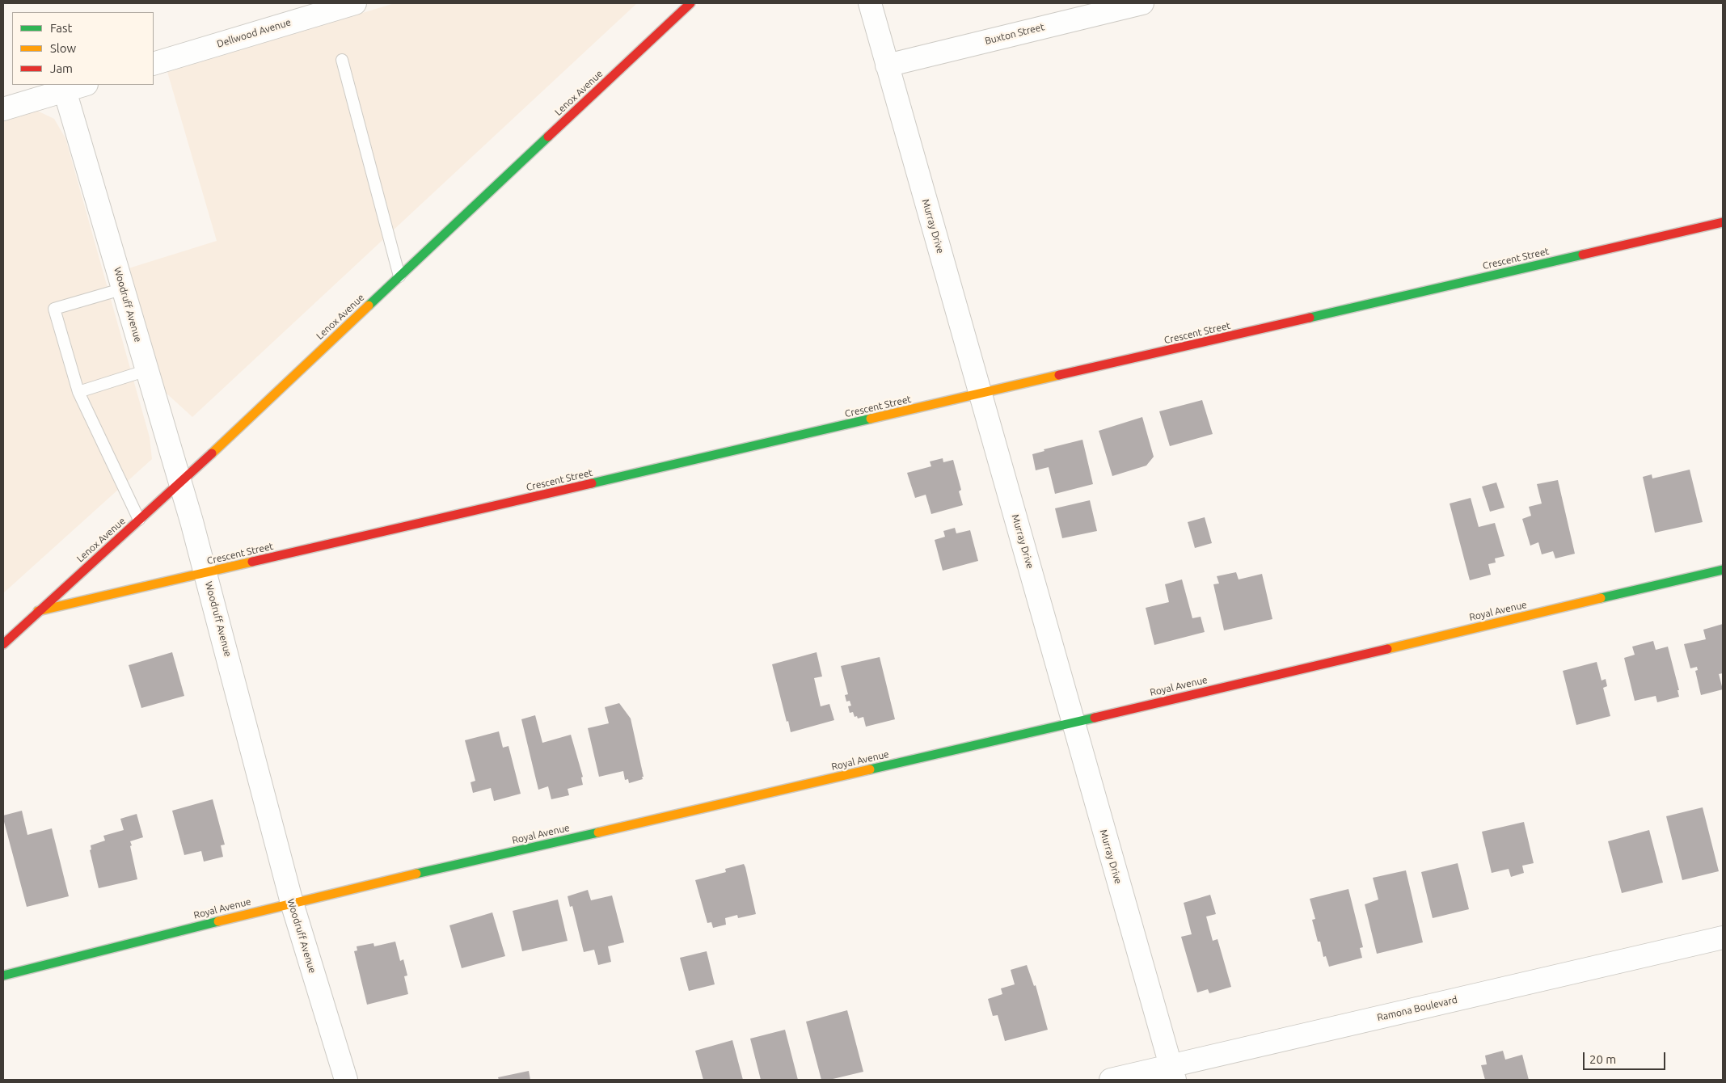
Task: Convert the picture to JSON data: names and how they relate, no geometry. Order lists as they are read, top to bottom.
{
  "streets": {
    "street": [
      "Dellwood Avenue",
      "Buxton Street",
      "Lenox Avenue",
      "Murray Drive",
      "Crescent Street",
      "Woodruff Avenue",
      "Royal Avenue",
      "Ramona Boulevard"
    ]
  },
  "crossings": [
    ["Buxton Street", "Murray Drive"],
    ["Lenox Avenue", "Crescent Street"],
    ["Lenox Avenue", "Woodruff Avenue"],
    ["Murray Drive", "Crescent Street"],
    ["Murray Drive", "Royal Avenue"],
    ["Murray Drive", "Ramona Boulevard"],
    ["Crescent Street", "Woodruff Avenue"],
    ["Woodruff Avenue", "Royal Avenue"]
  ],
  "legend": ["Fast", "Slow", "Jam"],
  "scale_bar": "20 m"
}
